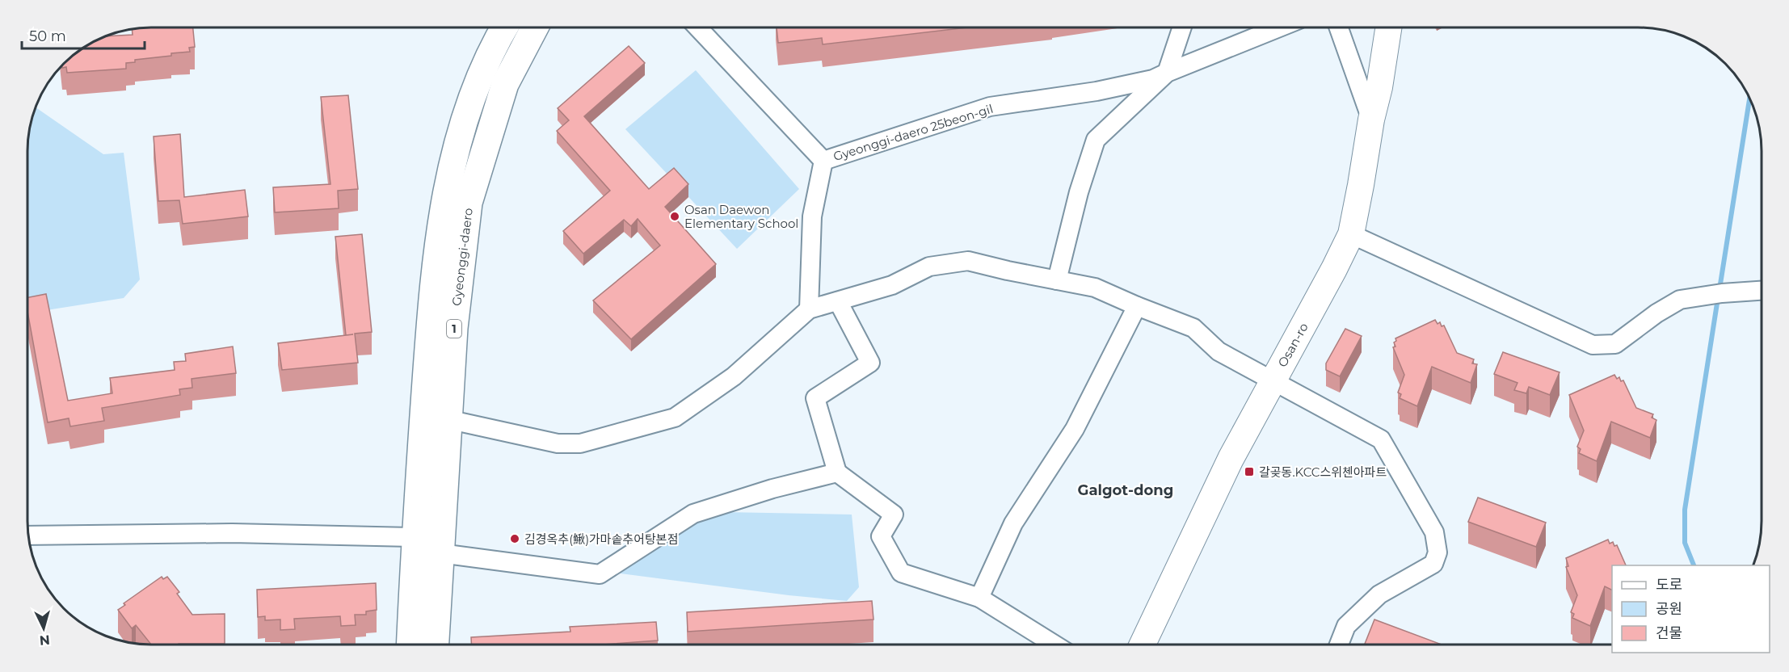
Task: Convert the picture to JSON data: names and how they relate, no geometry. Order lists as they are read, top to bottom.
{
  "streets": {
    "main road": ["Gyeonggi-daero", "1"],
    "street": ["Gyeonggi-daero 25beon-gil", "Osan-ro"]
  },
  "districts": ["Galgot-dong"],
  "places": {
    "other": ["Osan Daewon Elementary School", "김경옥추(鰍)가마솥추어탕본점"],
    "transit": ["갈곶동.KCC스위첸아파트"]
  },
  "legend": ["도로", "공원", "건물"],
  "scale_bar": "50 m",
  "north": "bottom"
}
